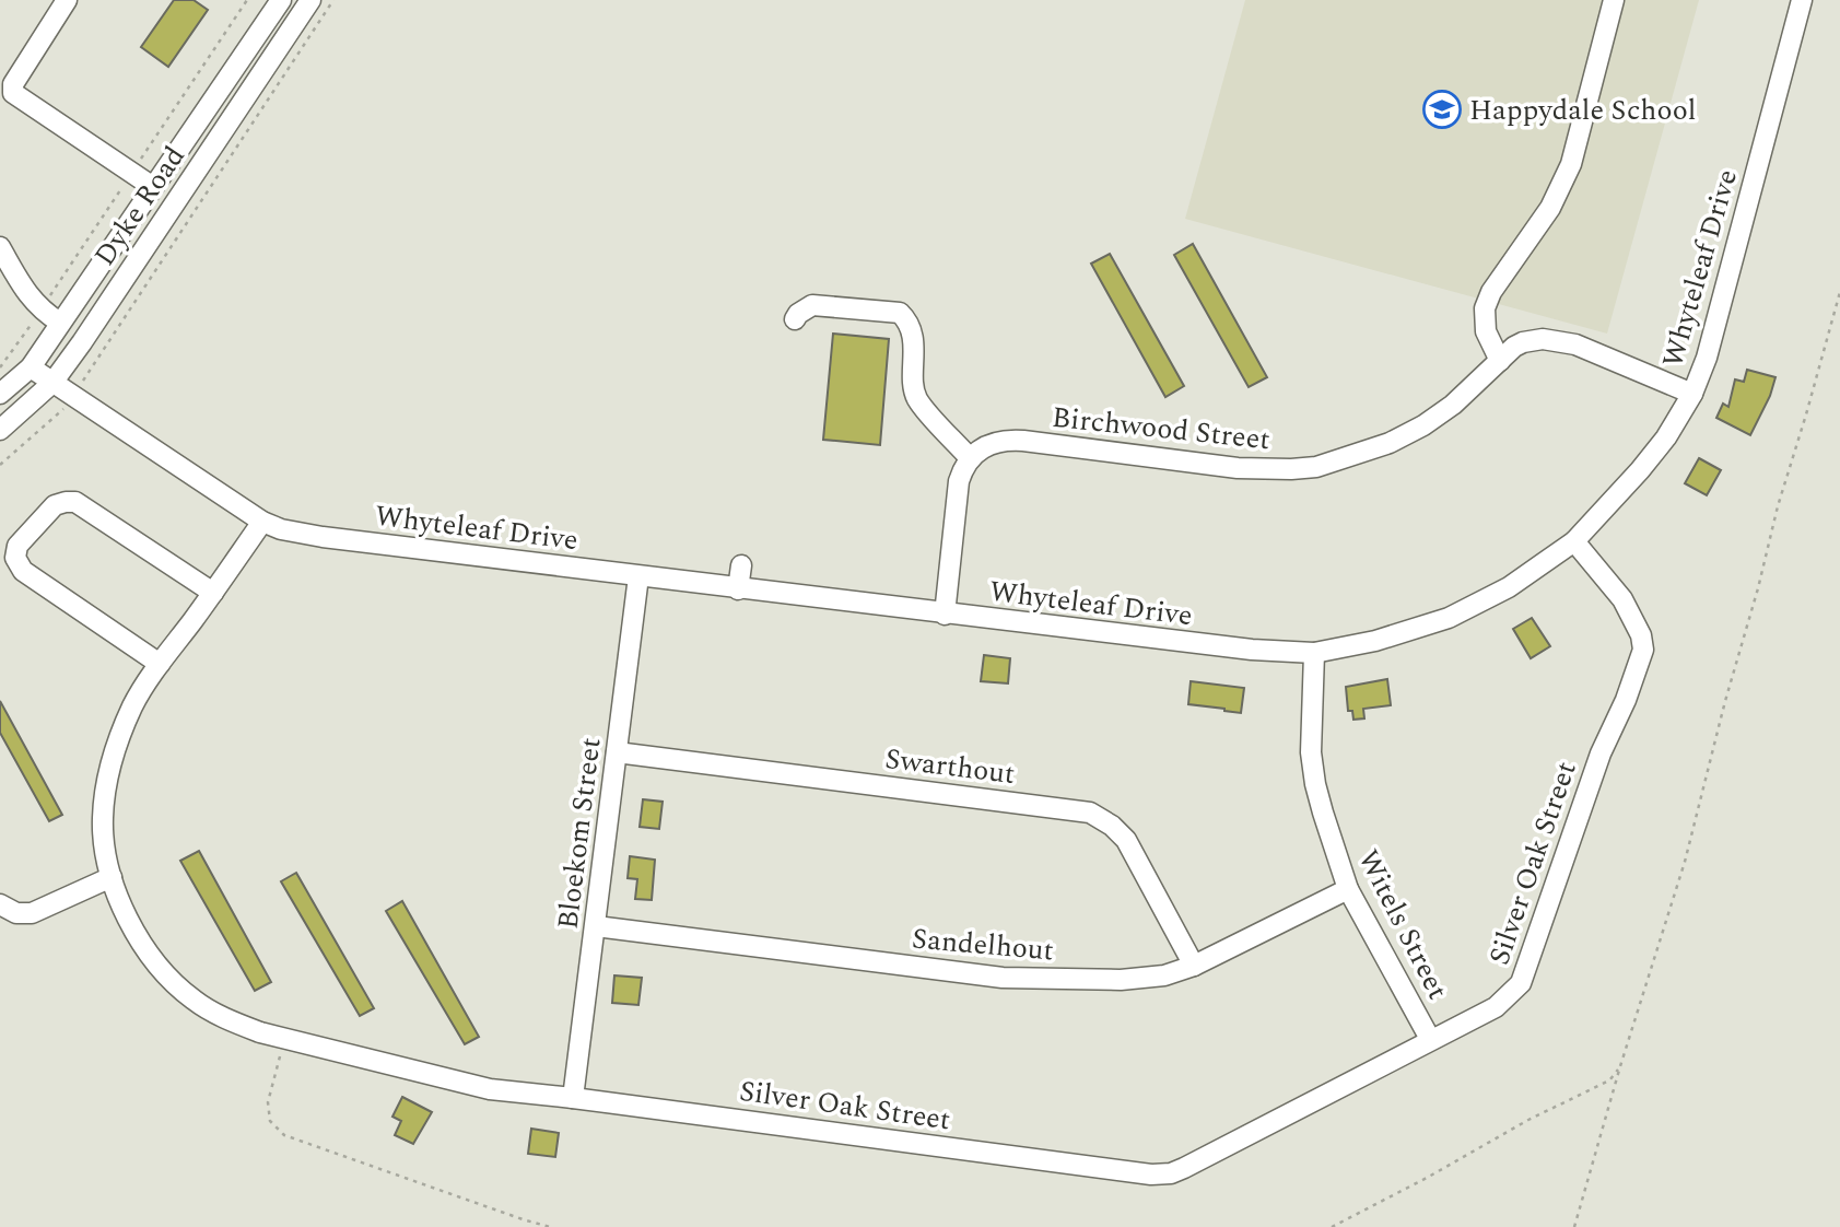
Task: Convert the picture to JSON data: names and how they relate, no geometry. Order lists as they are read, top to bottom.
{
  "streets": {
    "street": [
      "Dyke Road",
      "Whyteleaf Drive",
      "Birchwood Street",
      "Swarthout",
      "Bloekom Street",
      "Silver Oak Street",
      "Witels Street",
      "Sandelhout"
    ]
  },
  "crossings": [
    ["Dyke Road", "Whyteleaf Drive"],
    ["Whyteleaf Drive", "Birchwood Street"],
    ["Whyteleaf Drive", "Bloekom Street"],
    ["Whyteleaf Drive", "Silver Oak Street"],
    ["Whyteleaf Drive", "Witels Street"],
    ["Swarthout", "Bloekom Street"],
    ["Swarthout", "Sandelhout"],
    ["Bloekom Street", "Silver Oak Street"],
    ["Bloekom Street", "Sandelhout"],
    ["Silver Oak Street", "Witels Street"],
    ["Witels Street", "Sandelhout"]
  ],
  "places": {
    "school or university": ["Happydale School"]
  }
}
